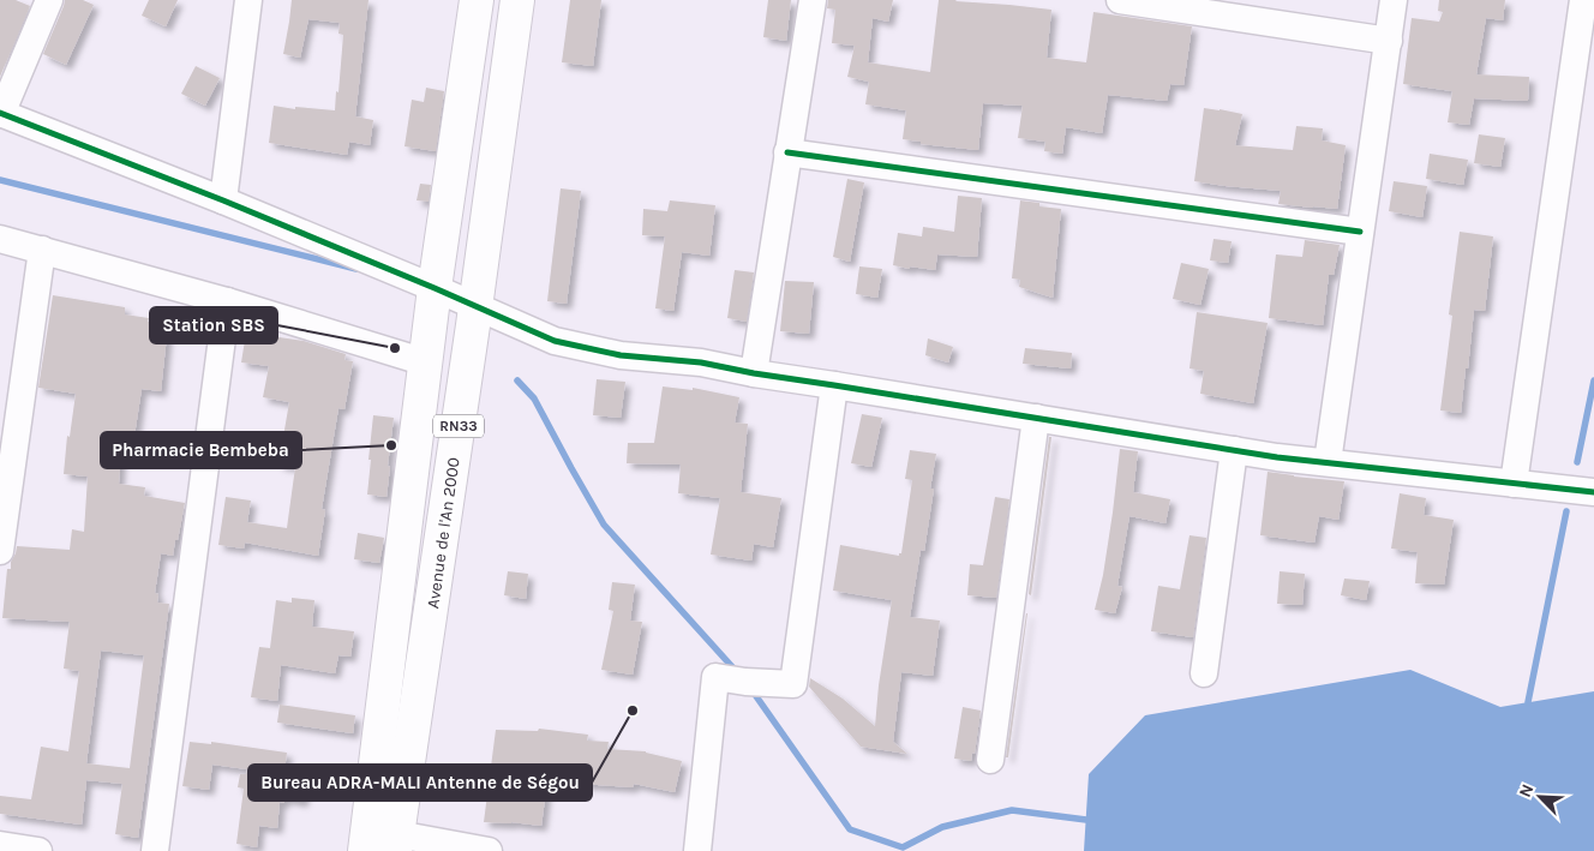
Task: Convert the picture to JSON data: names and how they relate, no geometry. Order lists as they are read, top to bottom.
{
  "streets": {
    "main road": ["RN33", "Avenue de l'An 2000"]
  },
  "places": ["Station SBS", "Pharmacie Bembeba", "Bureau ADRA-MALI Antenne de Ségou"],
  "north": "top left"
}
